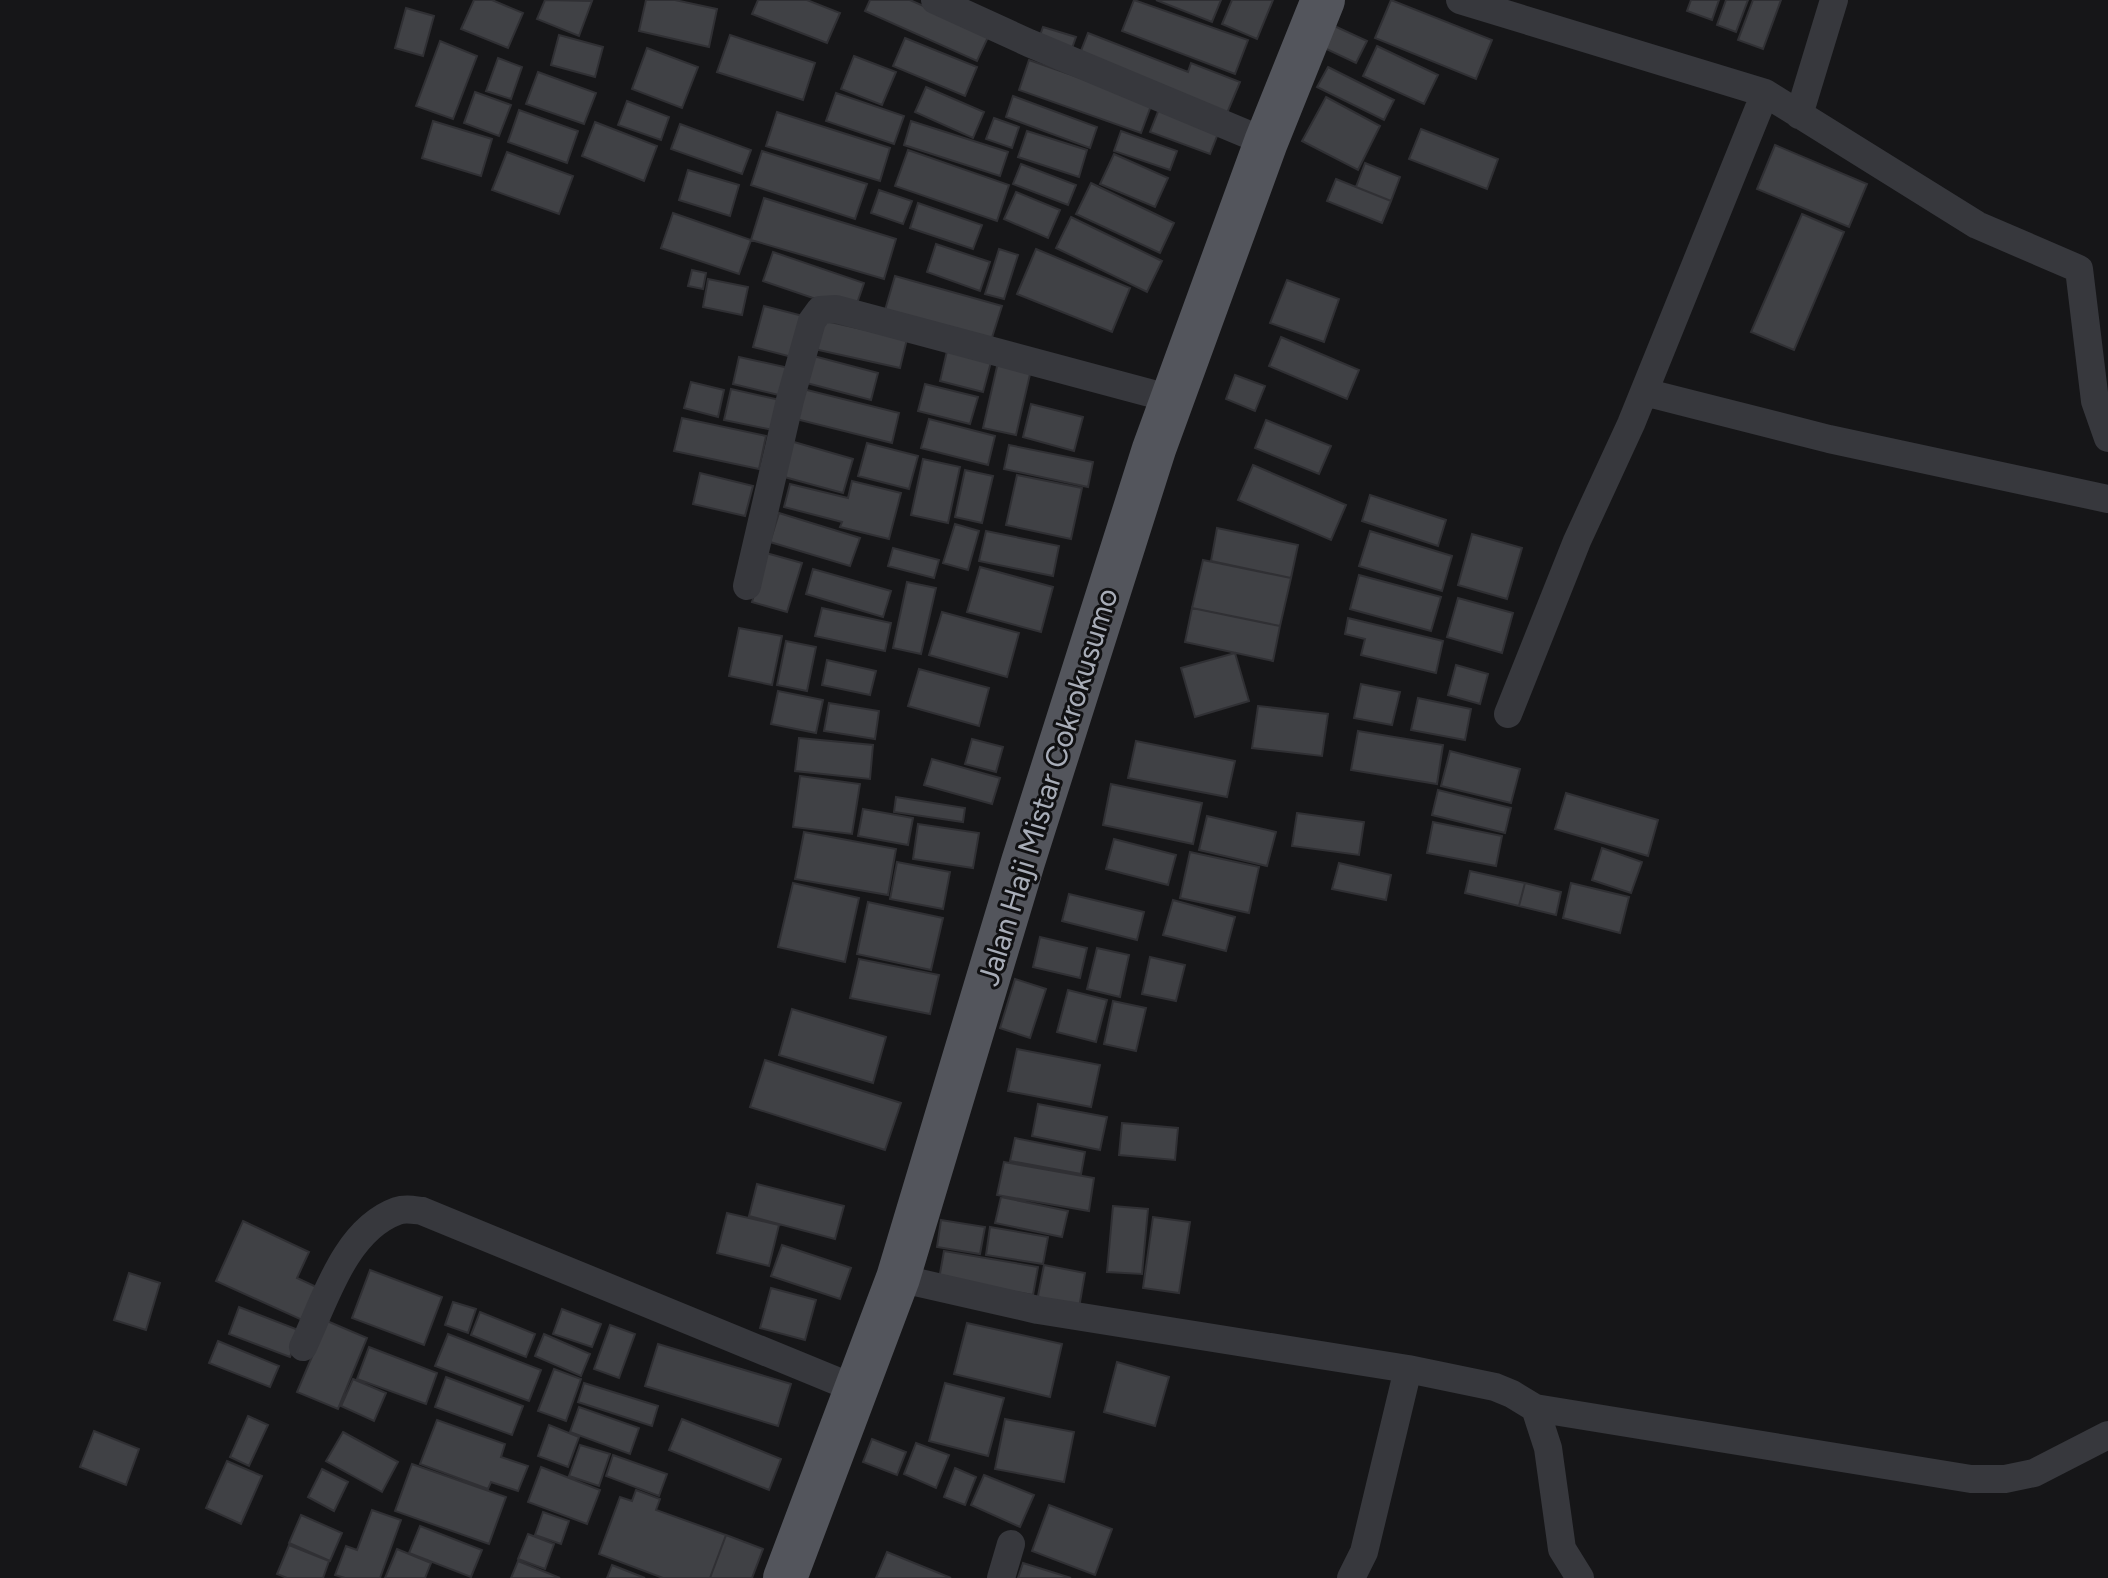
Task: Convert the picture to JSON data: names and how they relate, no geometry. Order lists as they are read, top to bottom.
{
  "streets": {
    "main road": ["Jalan Haji Mistar Cokrokusumo"]
  }
}
